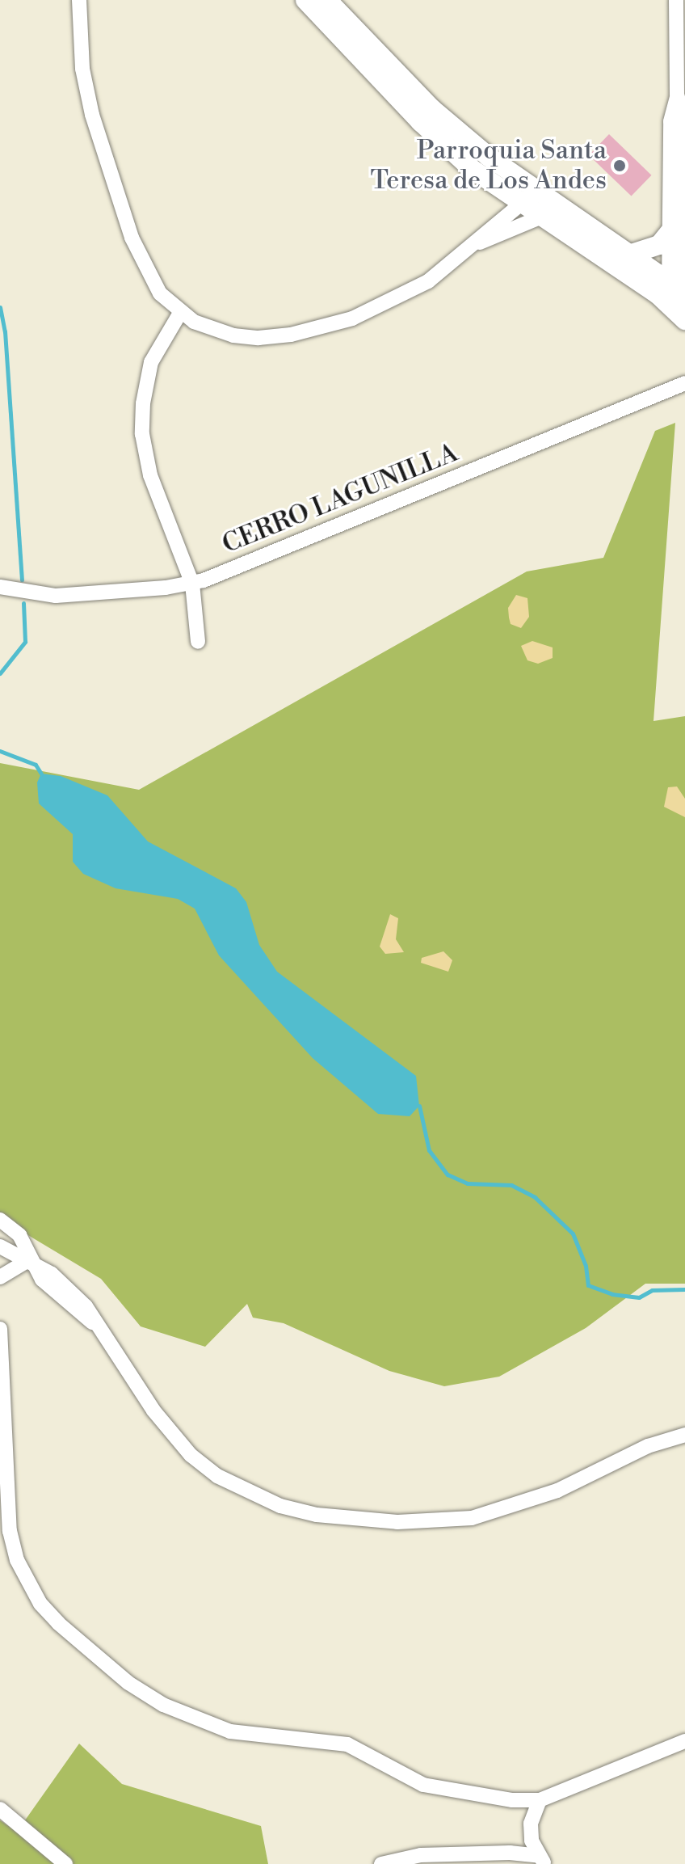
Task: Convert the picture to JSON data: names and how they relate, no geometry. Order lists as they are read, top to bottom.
{
  "streets": {
    "street": ["CERRO LAGUNILLA"]
  },
  "places": ["Parroquia Santa Teresa de Los Andes"]
}
